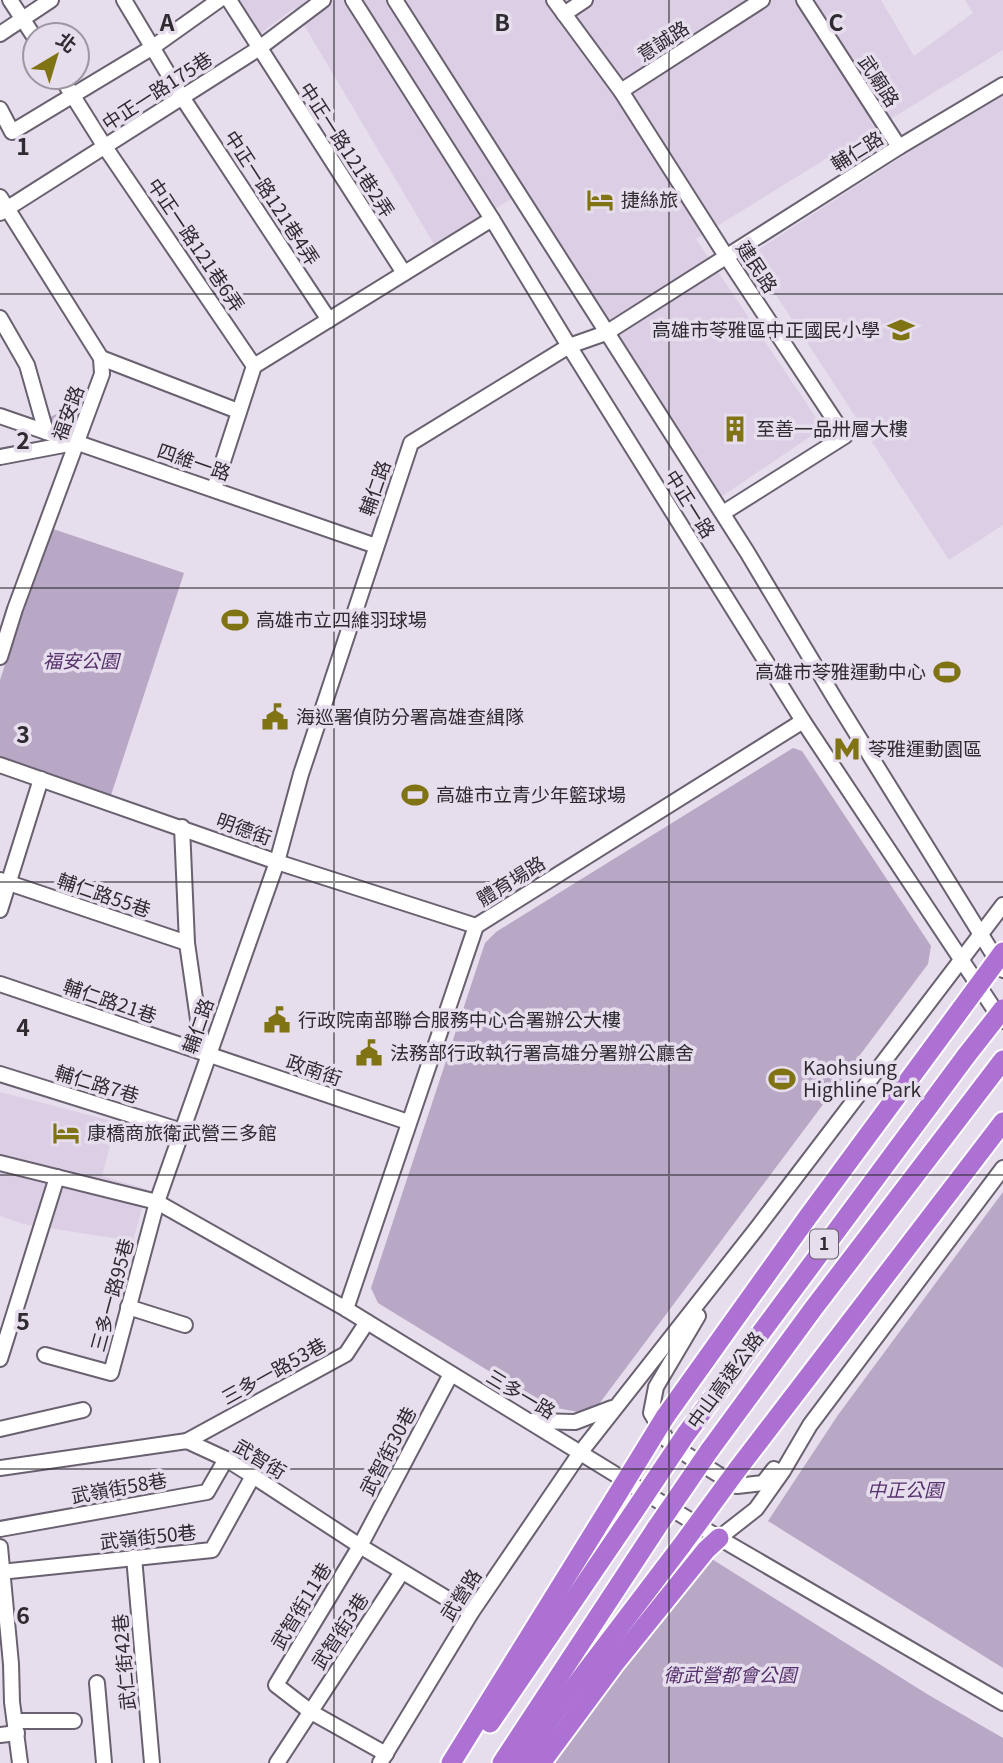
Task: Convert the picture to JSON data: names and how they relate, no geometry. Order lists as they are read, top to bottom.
{
  "streets": {
    "highway": ["1", "中山高速公路"],
    "street": [
      "意誠路",
      "武廟路",
      "中正一路175巷",
      "中正一路121巷2弄",
      "輔仁路",
      "中正一路121巷4弄",
      "中正一路121巷6弄",
      "建民路",
      "福安路",
      "四維一路",
      "中正一路",
      "明德街",
      "體育場路",
      "輔仁路55巷",
      "輔仁路21巷",
      "政南街",
      "輔仁路7巷",
      "三多一路95巷",
      "三多一路53巷",
      "三多一路",
      "武智街30巷",
      "武智街",
      "武嶺街58巷",
      "武嶺街50巷",
      "武營路",
      "武智街11巷",
      "武智街3巷",
      "武仁街42巷"
    ]
  },
  "crossings": [
    ["意誠路", "建民路"],
    ["武廟路", "輔仁路"],
    ["中正一路175巷", "中正一路121巷2弄"],
    ["中正一路175巷", "中正一路121巷4弄"],
    ["中正一路175巷", "中正一路121巷6弄"],
    ["輔仁路", "建民路"],
    ["輔仁路", "四維一路"],
    ["輔仁路", "中正一路"],
    ["輔仁路", "明德街"],
    ["輔仁路", "輔仁路21巷"],
    ["輔仁路", "政南街"],
    ["輔仁路", "輔仁路7巷"],
    ["輔仁路", "三多一路95巷"],
    ["輔仁路", "三多一路"],
    ["建民路", "中正一路"],
    ["福安路", "四維一路"],
    ["中正一路", "體育場路"],
    ["明德街", "體育場路"],
    ["體育場路", "政南街"],
    ["體育場路", "三多一路"],
    ["輔仁路21巷", "政南街"],
    ["三多一路95巷", "三多一路"],
    ["三多一路53巷", "三多一路"],
    ["三多一路53巷", "武智街"],
    ["三多一路", "武智街30巷"],
    ["三多一路", "武營路"],
    ["武智街30巷", "武智街"],
    ["武智街30巷", "武智街11巷"],
    ["武智街", "武嶺街58巷"],
    ["武智街", "武嶺街50巷"],
    ["武智街", "武營路"],
    ["武智街", "武智街11巷"],
    ["武智街", "武智街3巷"],
    ["武嶺街50巷", "武仁街42巷"],
    ["武智街11巷", "武智街3巷"]
  ],
  "parks": ["福安公園", "中正公園", "衛武營都會公園"],
  "places": {
    "hotel": ["捷絲旅", "康橋商旅衛武營三多館"],
    "school or university": ["高雄市苓雅區中正國民小學"],
    "building": ["至善一品卅層大樓"],
    "sports": [
      "高雄市立四維羽球場",
      "高雄市苓雅運動中心",
      "高雄市立青少年籃球場",
      "Kaohsiung Highline Park"
    ],
    "public building": ["海巡署偵防分署高雄查緝隊", "行政院南部聯合服務中心合署辦公大樓", "法務部行政執行署高雄分署辦公廳舍"],
    "metro station": ["苓雅運動園區"]
  },
  "north": "top right",
  "grid": {
    "columns": ["A", "B", "C"],
    "rows": [
      "1",
      "2",
      "3",
      "4",
      "5",
      "6"
    ]
  }
}
